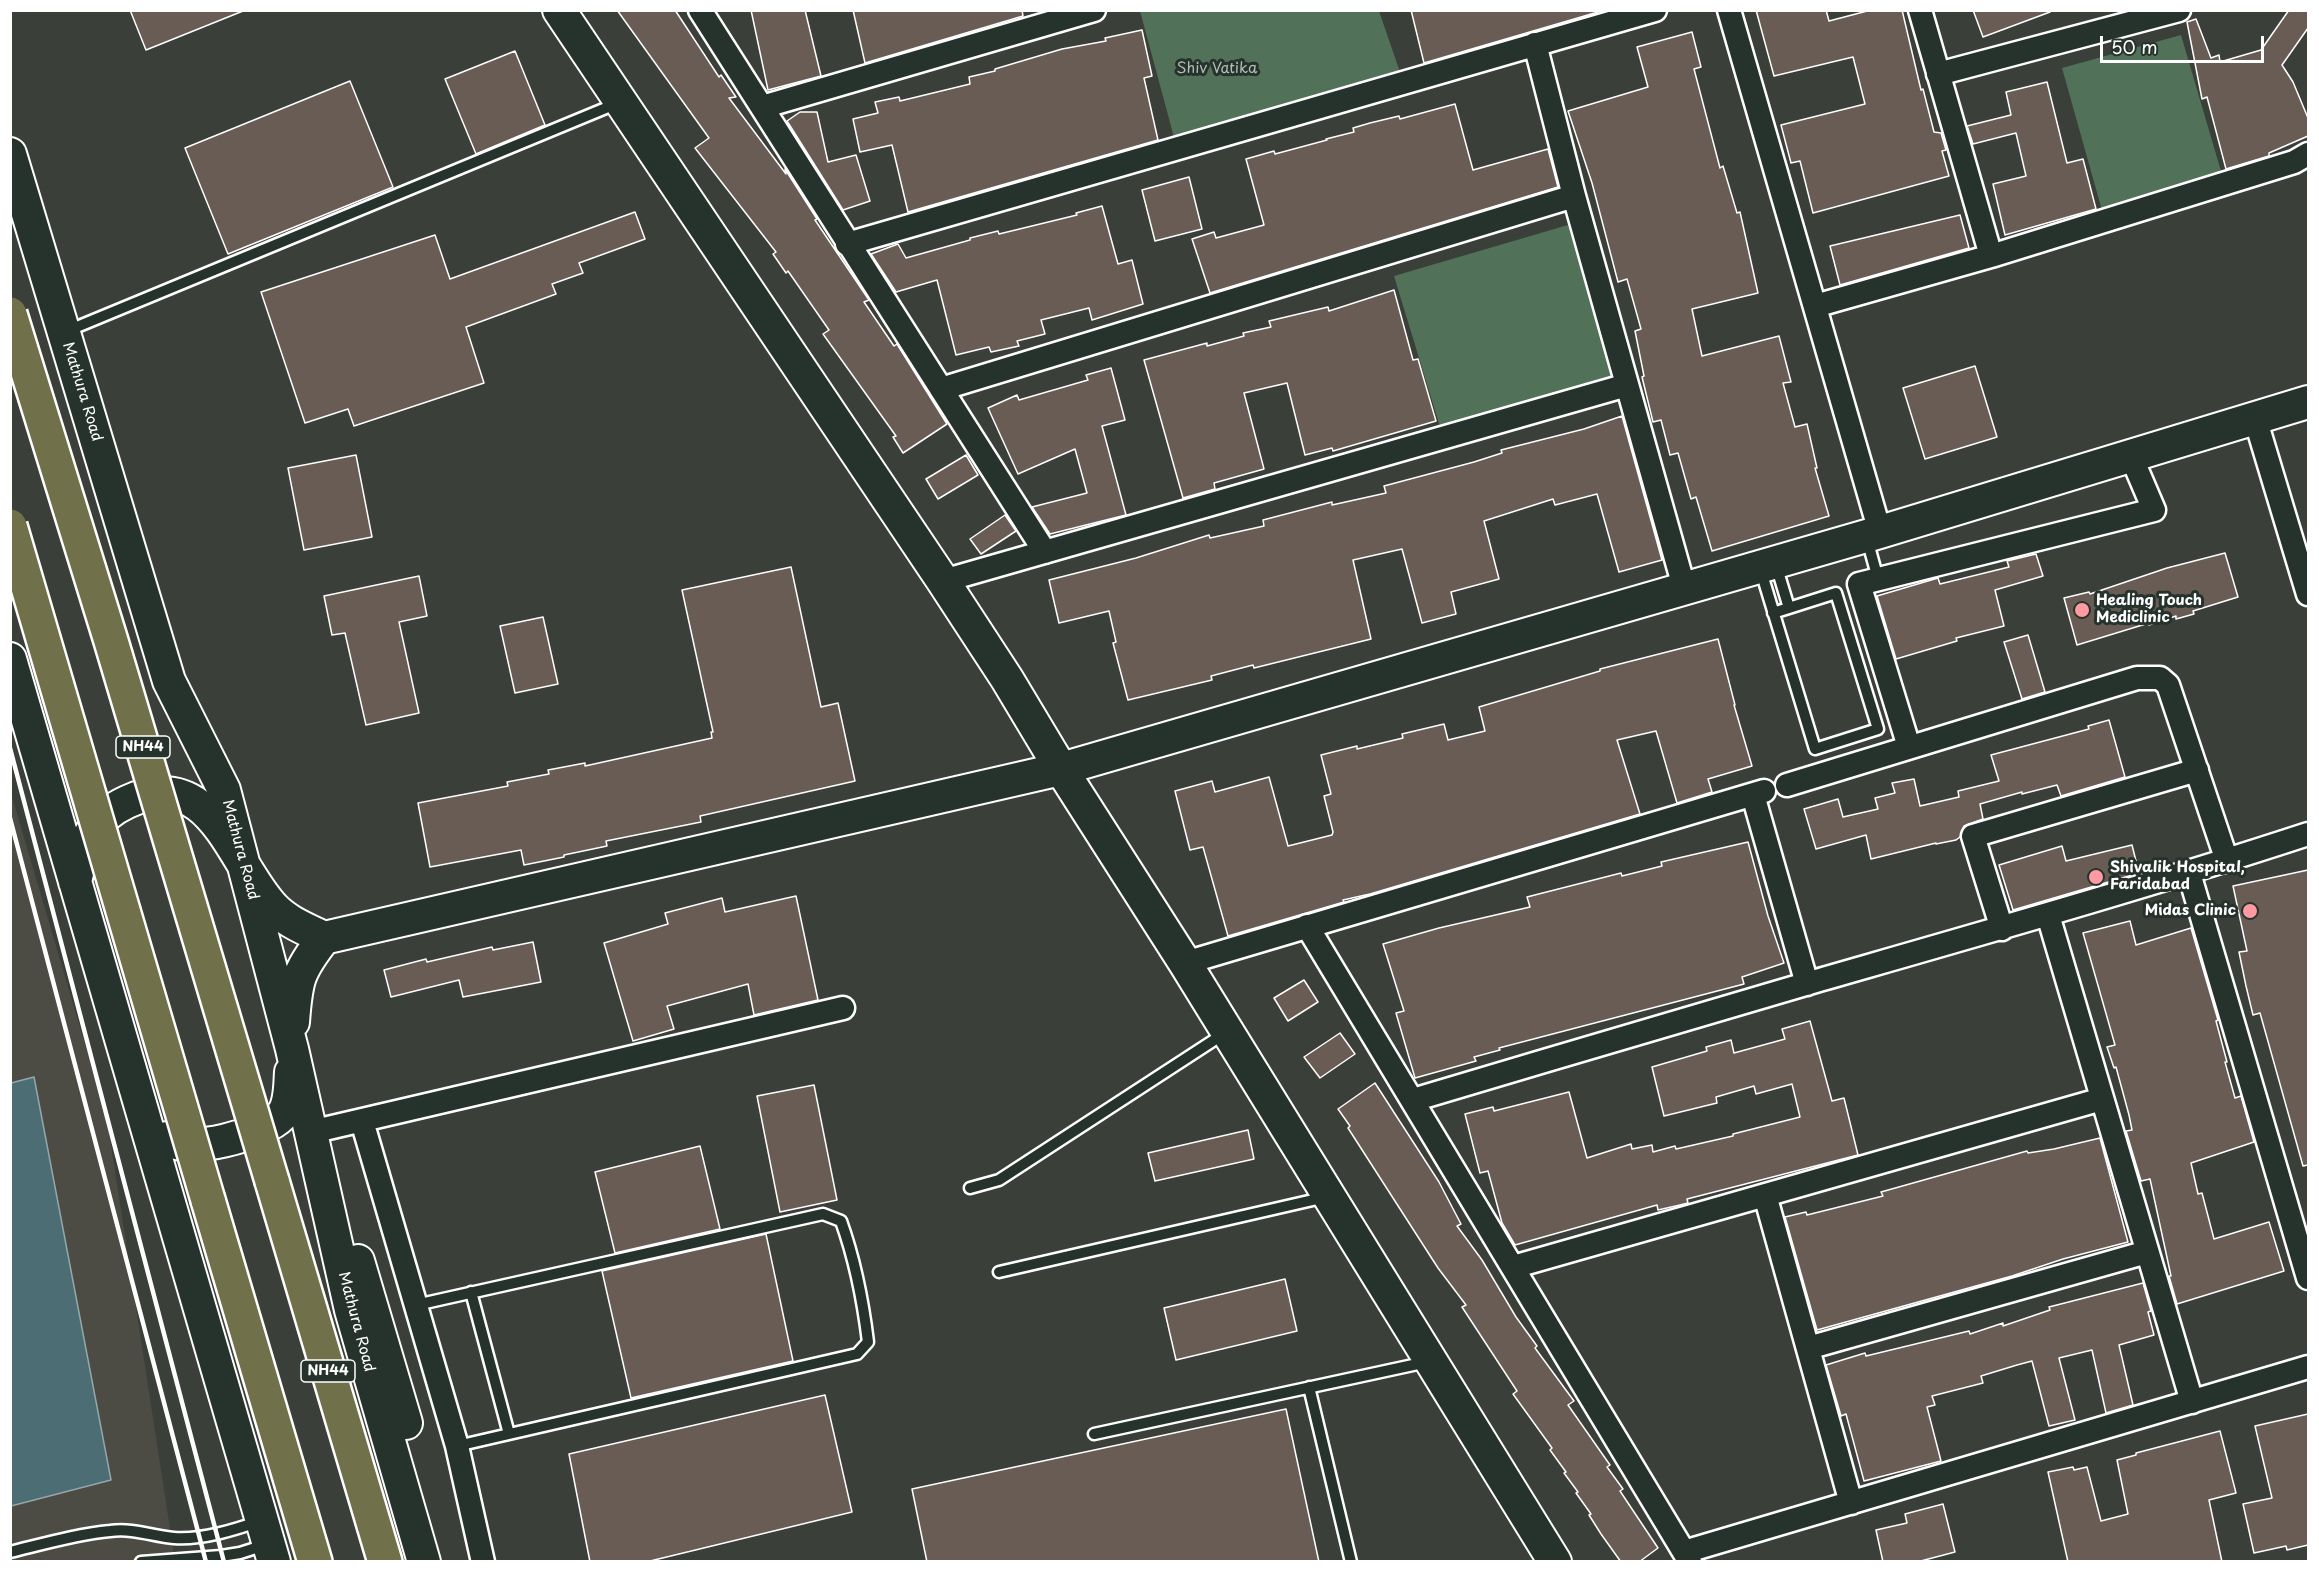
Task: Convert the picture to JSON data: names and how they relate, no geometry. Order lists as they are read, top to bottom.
{
  "streets": {
    "highway": ["NH44"],
    "street": ["Mathura Road"]
  },
  "parks": ["Shiv Vatika"],
  "places": ["Healing Touch Mediclinic", "Shivalik Hospital, Faridabad", "Midas Clinic"],
  "scale_bar": "50 m"
}
